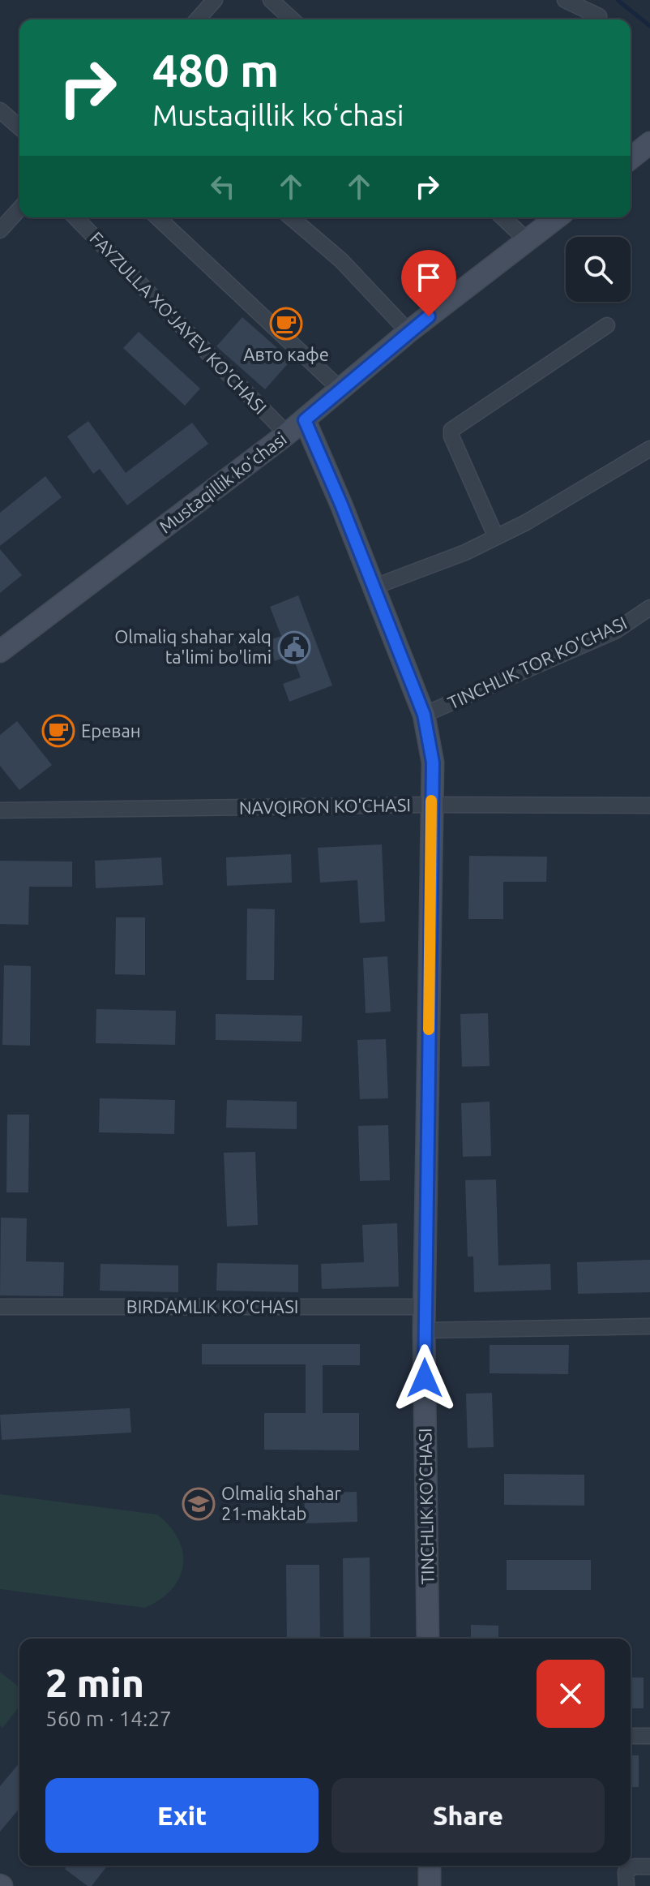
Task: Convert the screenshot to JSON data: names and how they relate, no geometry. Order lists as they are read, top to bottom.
{
  "streets": {
    "main road": ["Mustaqillik koʻchasi", "TINCHLIK KO'CHASI"],
    "street": [
      "FAYZULLA XO‘JAYEV KO'CHASI",
      "TINCHLIK TOR KO'CHASI",
      "NAVQIRON KO'CHASI",
      "BIRDAMLIK KO'CHASI"
    ]
  },
  "crossings": [
    ["FAYZULLA XO‘JAYEV KO'CHASI", "Mustaqillik koʻchasi"],
    ["Mustaqillik koʻchasi", "TINCHLIK KO'CHASI"],
    ["TINCHLIK TOR KO'CHASI", "TINCHLIK KO'CHASI"],
    ["NAVQIRON KO'CHASI", "TINCHLIK KO'CHASI"],
    ["BIRDAMLIK KO'CHASI", "TINCHLIK KO'CHASI"]
  ],
  "places": {
    "cafe": ["Авто кафе", "Ереван"],
    "public building": ["Olmaliq shahar xalq ta'limi bo'limi"],
    "school or university": ["Olmaliq shahar 21-maktab"]
  },
  "page": {
    "turn": ["480 m", "Mustaqillik koʻchasi"],
    "heading": ["2 min", "560 m · 14:27"],
    "buttons": ["Exit", "Share"]
  }
}
